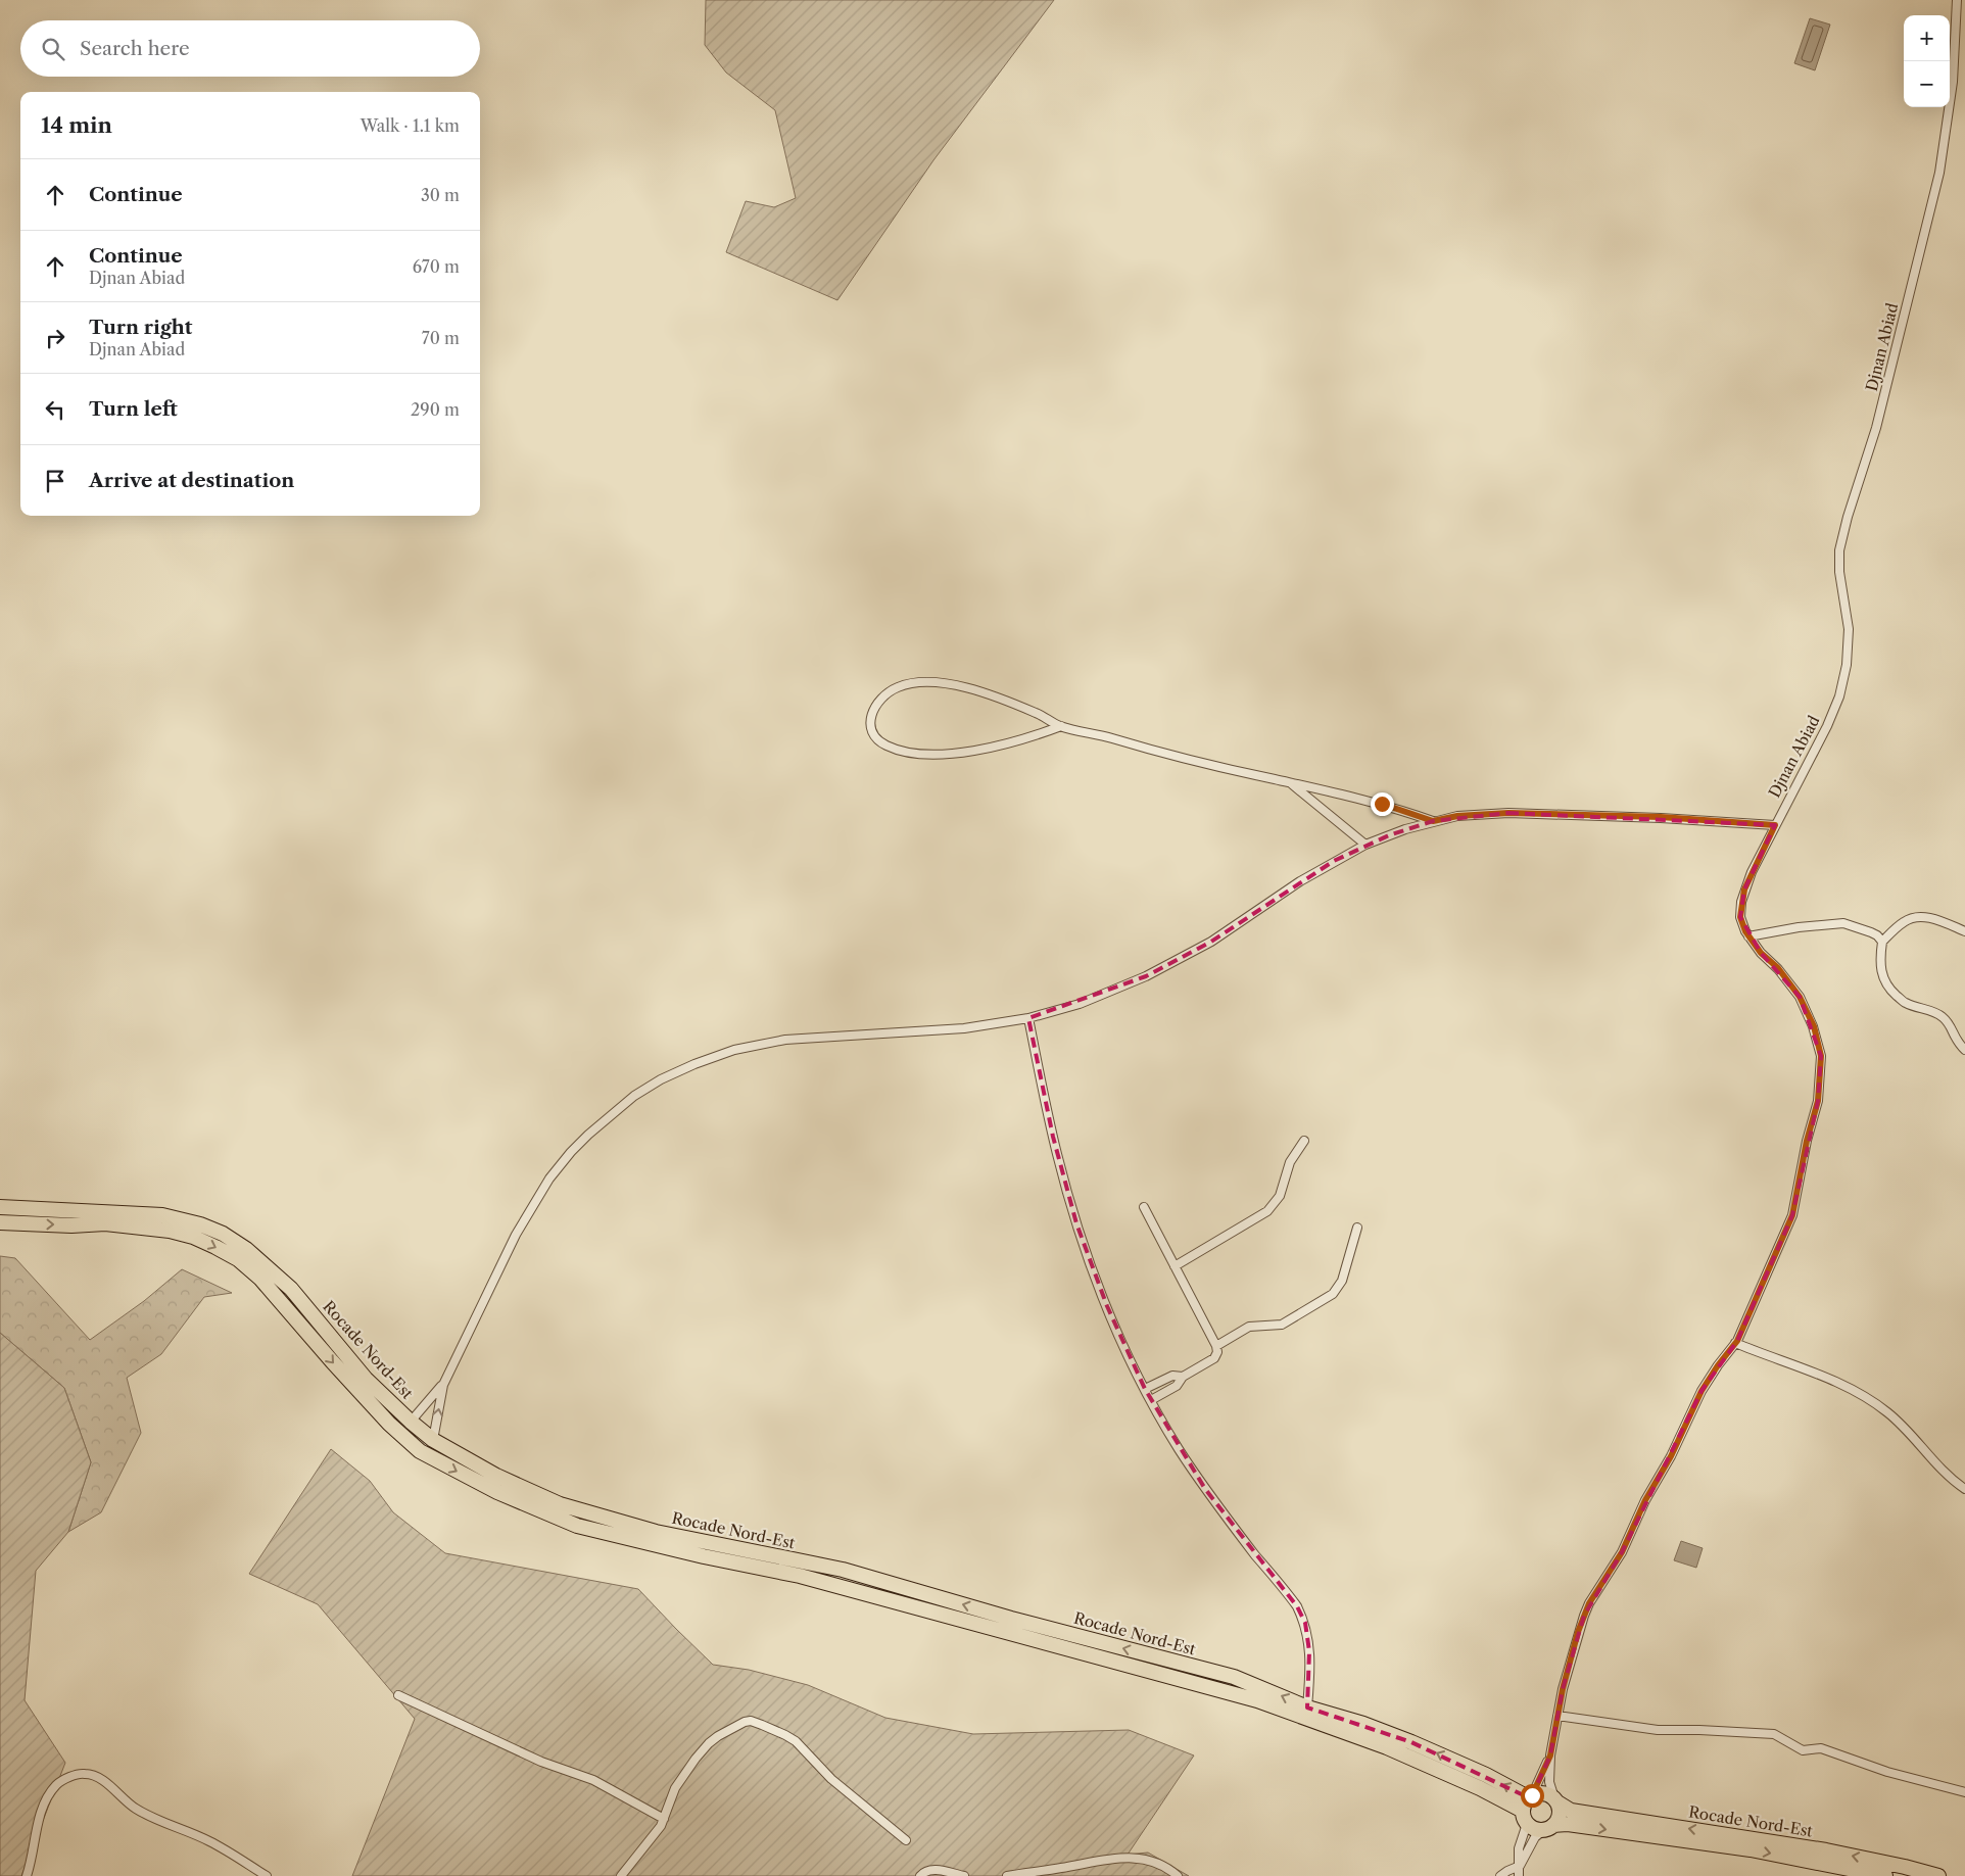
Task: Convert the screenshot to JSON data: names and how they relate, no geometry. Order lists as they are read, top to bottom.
{
  "streets": {
    "highway": ["Rocade Nord-Est"],
    "street": ["Djnan Abiad"]
  },
  "page": {
    "map_buttons": ["+", "−"],
    "search": "Search here",
    "heading": ["14 min", "Walk · 1.1 km"],
    "list": [
      ["Continue", "30 m"],
      ["Continue", "Djnan Abiad", "670 m"],
      ["Turn right", "Djnan Abiad", "70 m"],
      ["Turn left", "290 m"],
      "Arrive at destination"
    ]
  }
}
